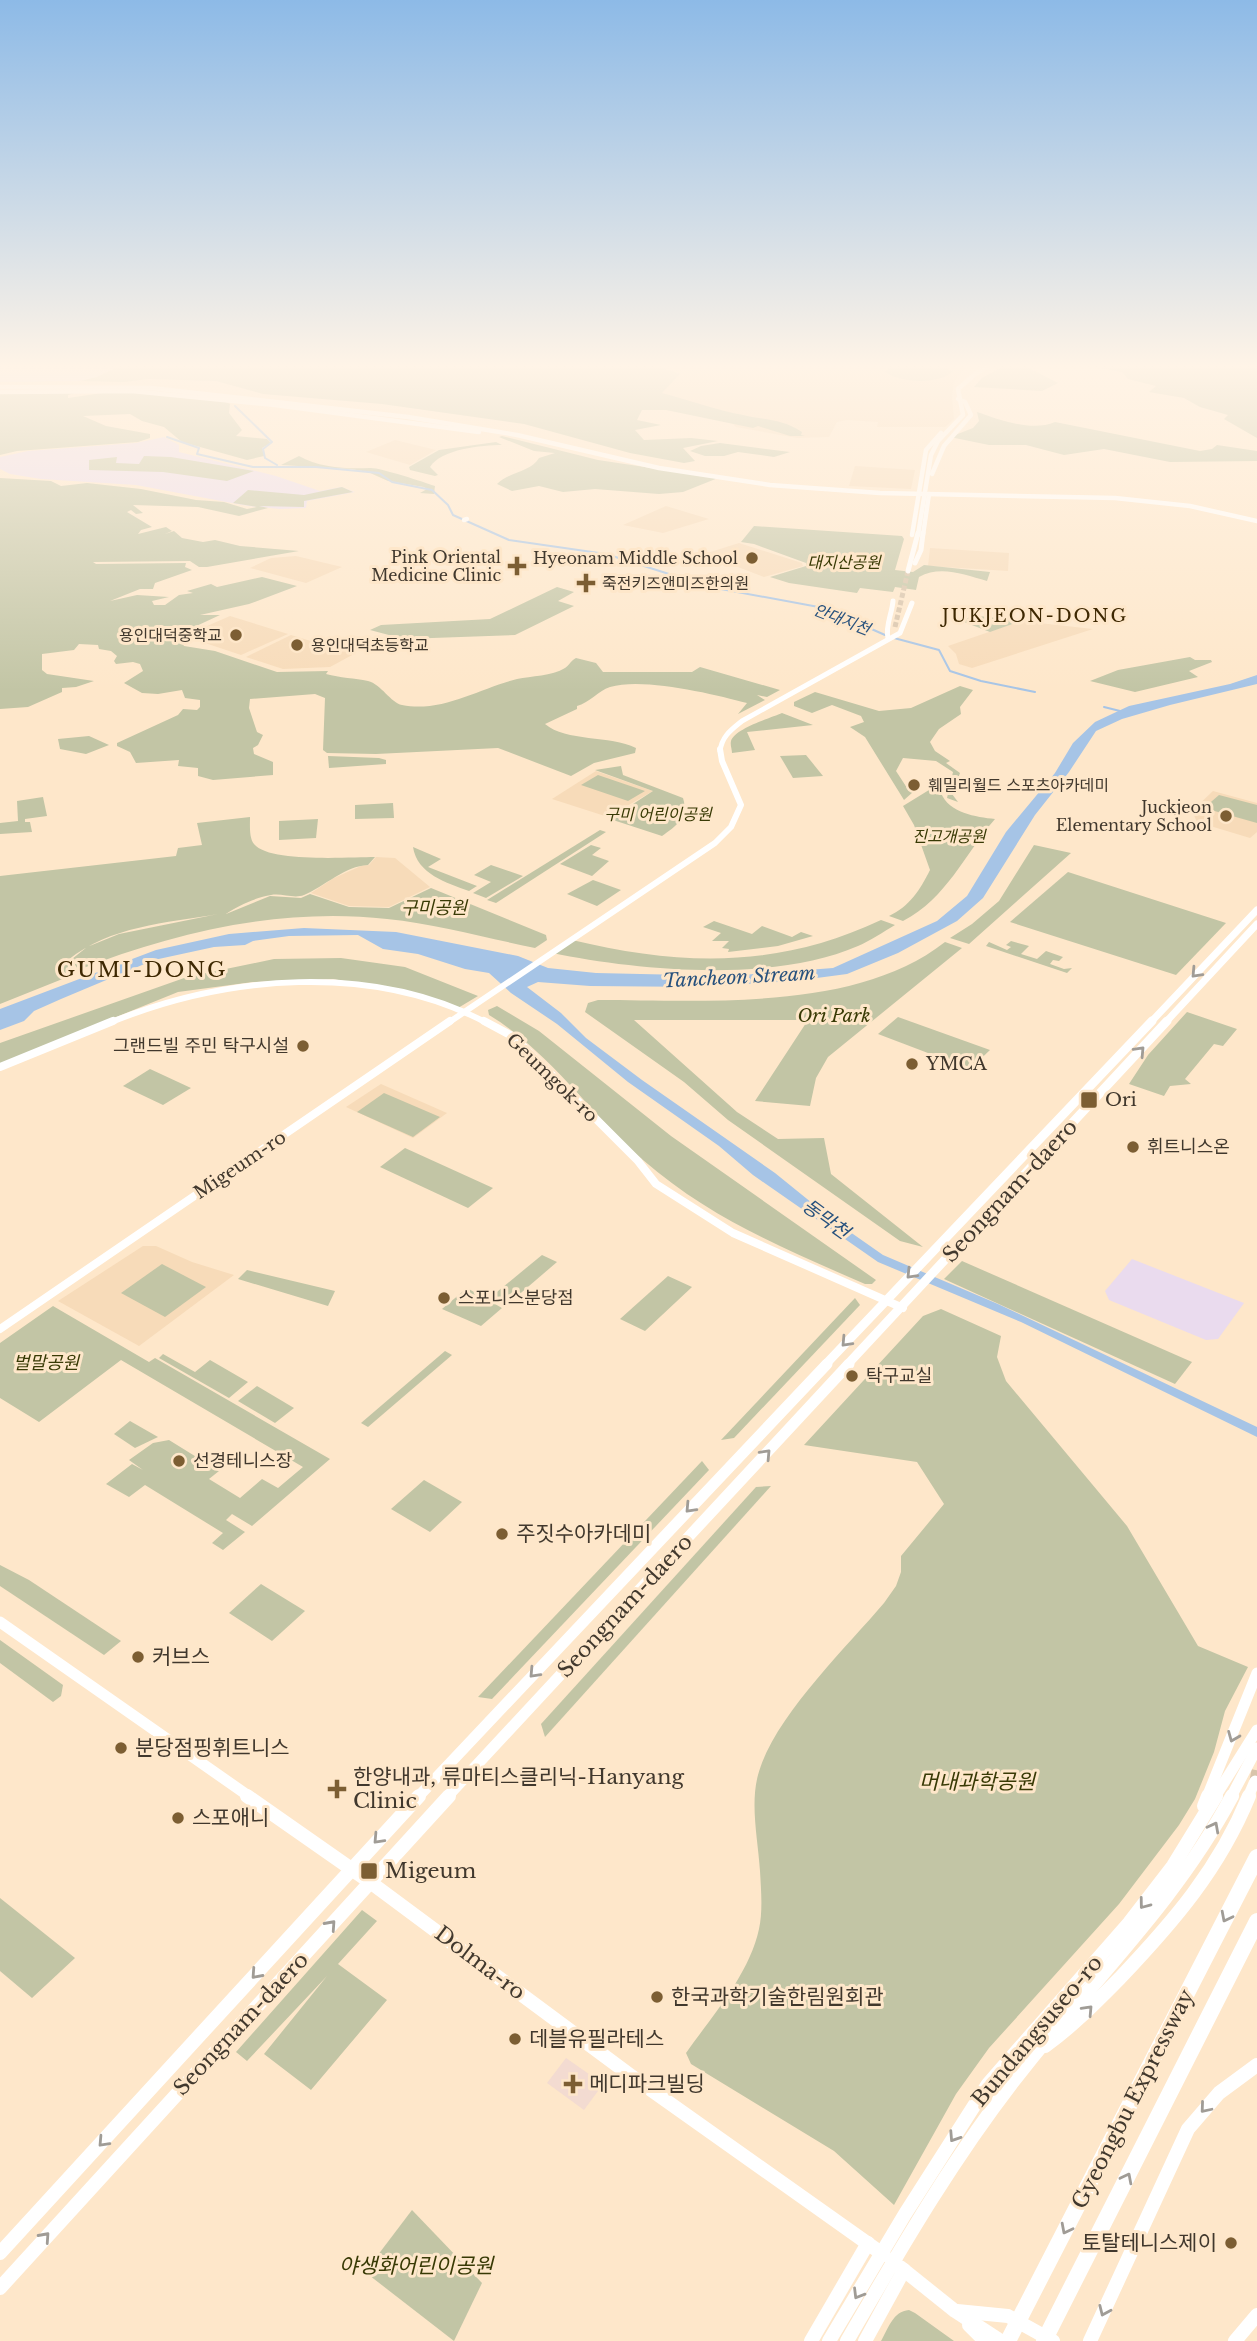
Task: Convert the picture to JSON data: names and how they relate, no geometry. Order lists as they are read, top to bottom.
{
  "streets": {
    "highway": ["Gyeongbu Expressway"],
    "main road": [
      "Geumgok-ro",
      "Migeum-ro",
      "Seongnam-daero",
      "Dolma-ro",
      "Bundangsuseo-ro"
    ]
  },
  "crossings": [
    ["Geumgok-ro", "Migeum-ro"],
    ["Geumgok-ro", "Seongnam-daero"],
    ["Seongnam-daero", "Dolma-ro"]
  ],
  "districts": ["JUKJEON-DONG", "GUMI-DONG"],
  "water": ["안대지천", "Tancheon Stream", "동막천"],
  "parks": [
    "대지산공원",
    "구미 어린이공원",
    "진고개공원",
    "구미공원",
    "Ori Park",
    "벌말공원",
    "머내과학공원",
    "야생화어린이공원"
  ],
  "places": {
    "other": [
      "Hyeonam Middle School",
      "용인대덕중학교",
      "용인대덕초등학교",
      "훼밀리월드 스포츠아카데미",
      "Juckjeon Elementary School",
      "그랜드빌 주민 탁구시설",
      "YMCA",
      "휘트니스온",
      "스포니스분당점",
      "탁구교실",
      "선경테니스장",
      "주짓수아카데미",
      "커브스",
      "분당점핑휘트니스",
      "스포애니",
      "한국과학기술한림원회관",
      "데블유필라테스",
      "토탈테니스제이"
    ],
    "health": [
      "Pink Oriental Medicine Clinic",
      "죽전키즈앤미즈한의원",
      "한양내과, 류마티스클리닉-Hanyang Clinic",
      "메디파크빌딩"
    ],
    "transit": ["Ori", "Migeum"]
  }
}
